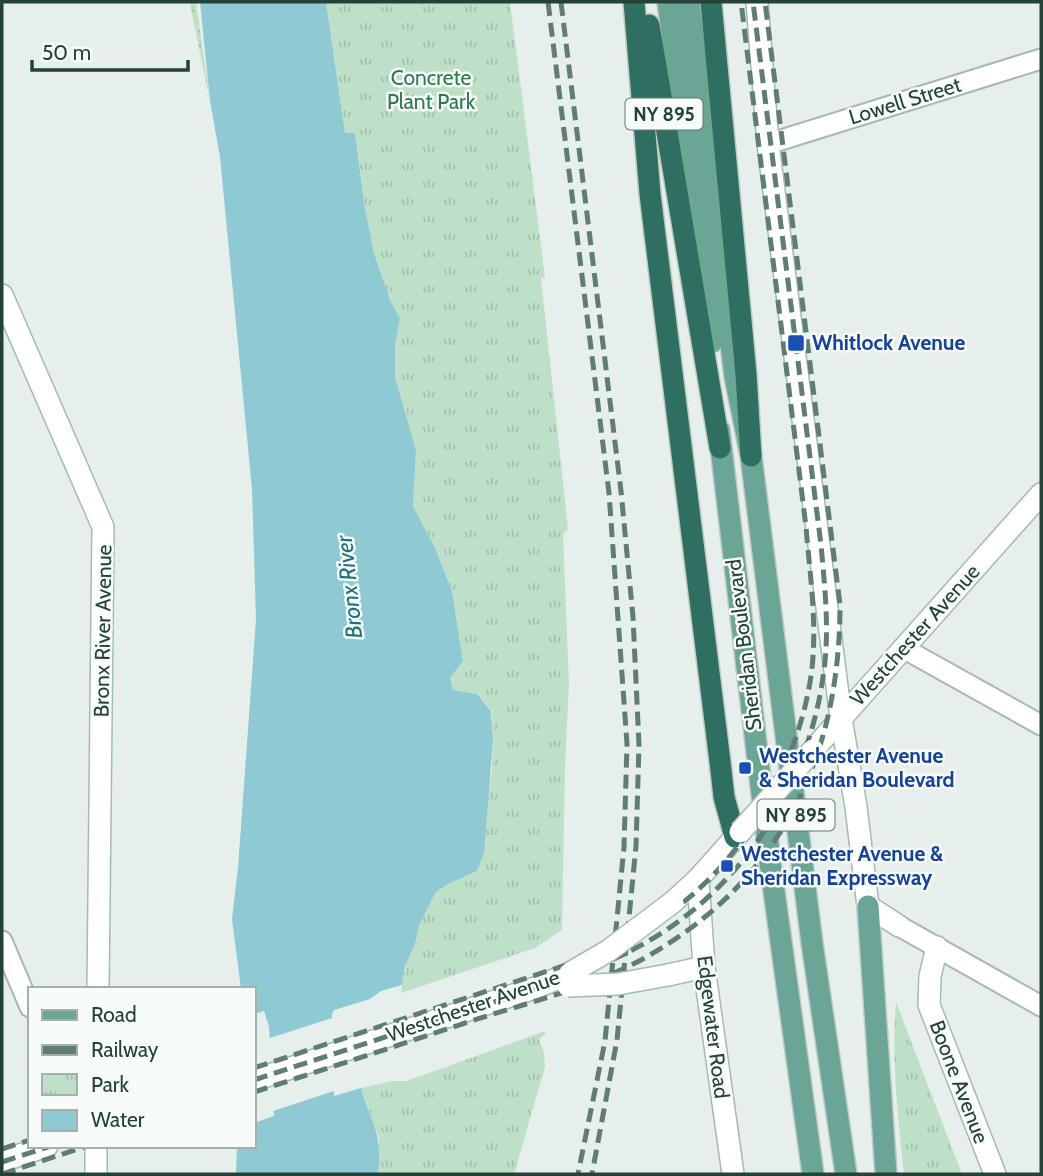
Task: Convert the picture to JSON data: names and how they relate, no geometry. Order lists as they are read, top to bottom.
{
  "streets": {
    "highway": ["NY 895"],
    "main road": [
      "Bronx River Avenue",
      "Westchester Avenue",
      "Sheridan Boulevard",
      "Edgewater Road",
      "Boone Avenue"
    ],
    "street": ["Lowell Street"]
  },
  "crossings": [
    ["NY 895", "Sheridan Boulevard"],
    ["Westchester Avenue", "Edgewater Road"]
  ],
  "water": ["Bronx River"],
  "parks": ["Concrete Plant Park"],
  "places": {
    "transit": ["Whitlock Avenue", "Westchester Avenue & Sheridan Boulevard", "Westchester Avenue & Sheridan Expressway"]
  },
  "legend": [
    "Road",
    "Railway",
    "Park",
    "Water"
  ],
  "scale_bar": "50 m"
}
